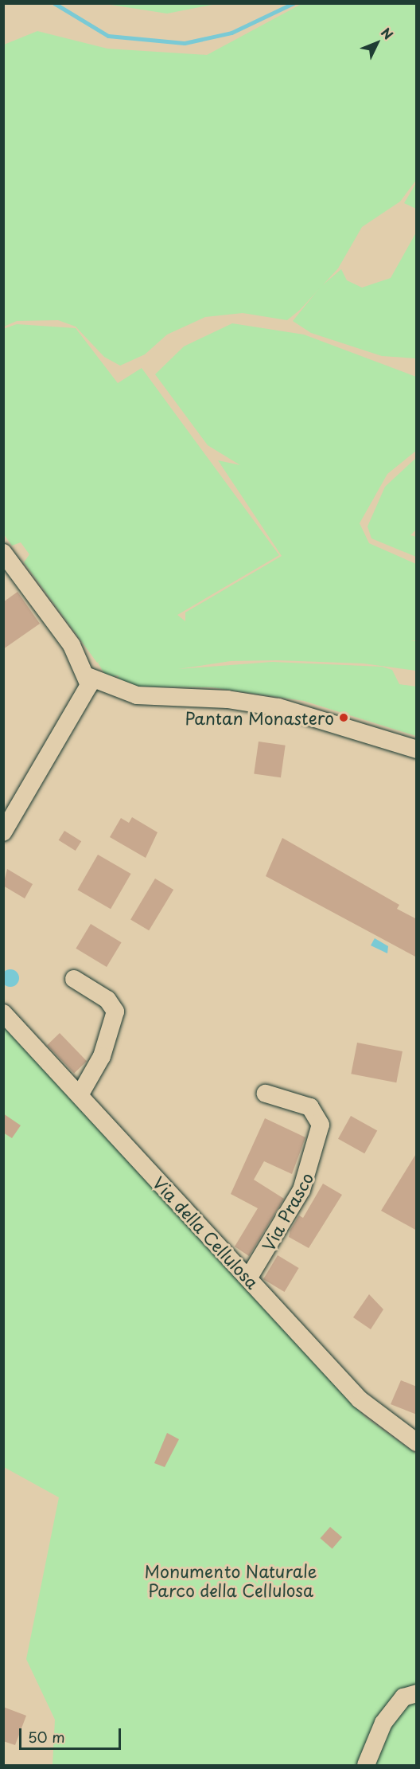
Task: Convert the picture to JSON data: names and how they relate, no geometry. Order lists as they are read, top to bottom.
{
  "streets": {
    "street": ["Via Prasco", "Via della Cellulosa"]
  },
  "crossings": [
    ["Via Prasco", "Via della Cellulosa"]
  ],
  "parks": ["Monumento Naturale Parco della Cellulosa"],
  "places": ["Pantan Monastero"],
  "scale_bar": "50 m",
  "north": "top right"
}
